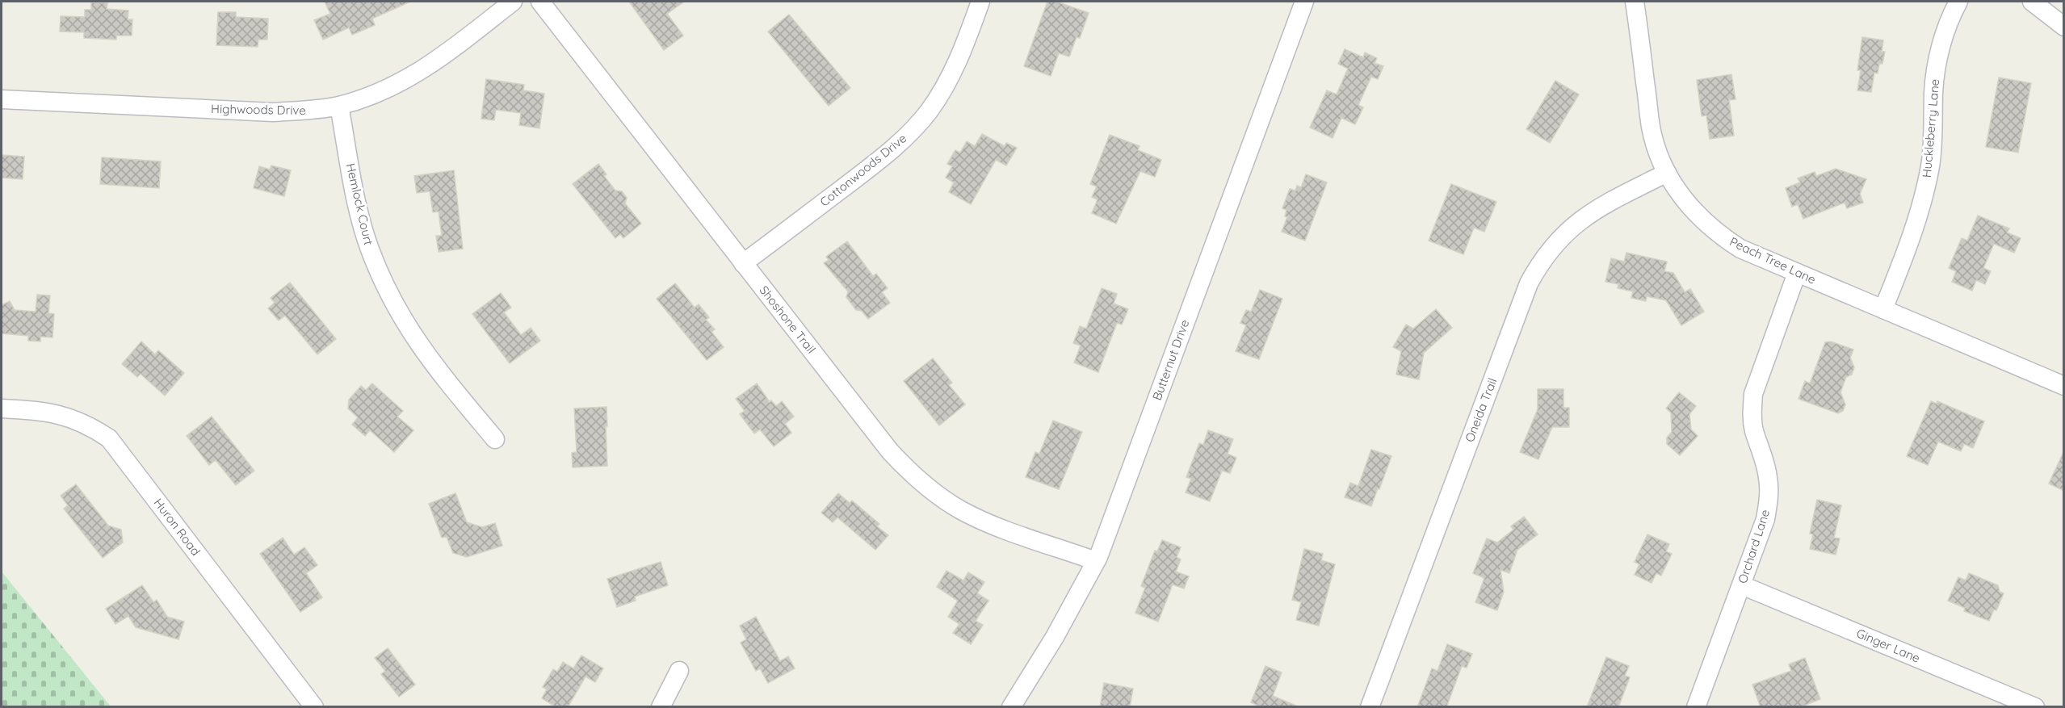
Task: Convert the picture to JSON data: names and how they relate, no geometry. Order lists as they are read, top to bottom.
{
  "streets": {
    "street": [
      "Highwoods Drive",
      "Huckleberry Lane",
      "Cottonwoods Drive",
      "Hemlock Court",
      "Peach Tree Lane",
      "Shoshone Trail",
      "Butternut Drive",
      "Oneida Trail",
      "Huron Road",
      "Orchard Lane",
      "Ginger Lane"
    ]
  },
  "crossings": [
    ["Highwoods Drive", "Hemlock Court"],
    ["Huckleberry Lane", "Peach Tree Lane"],
    ["Cottonwoods Drive", "Shoshone Trail"],
    ["Peach Tree Lane", "Oneida Trail"],
    ["Peach Tree Lane", "Orchard Lane"],
    ["Shoshone Trail", "Butternut Drive"],
    ["Orchard Lane", "Ginger Lane"]
  ]
}
